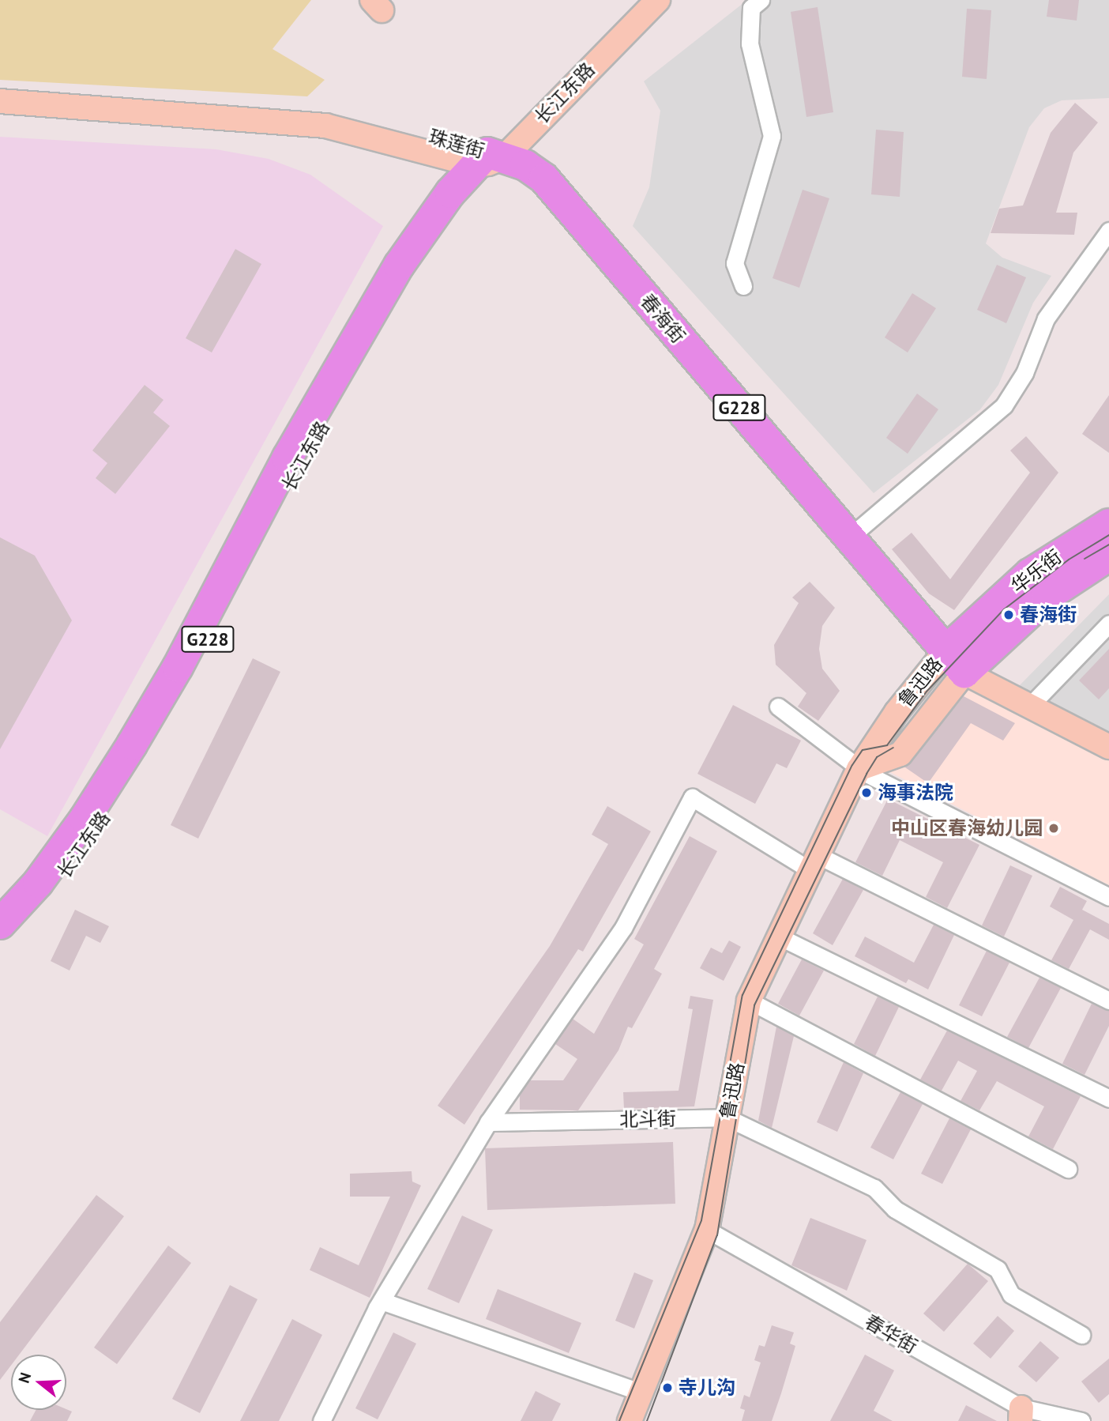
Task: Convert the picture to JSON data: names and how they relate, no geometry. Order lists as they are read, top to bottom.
{
  "streets": {
    "highway": [
      "长江东路",
      "春海街",
      "G228",
      "华乐街"
    ],
    "main road": ["珠莲街", "鲁迅路"],
    "street": ["北斗街", "春华街"]
  },
  "crossings": [
    ["长江东路", "珠莲街"],
    ["长江东路", "春海街"],
    ["珠莲街", "春海街"],
    ["春海街", "华乐街"],
    ["春海街", "鲁迅路"],
    ["华乐街", "鲁迅路"],
    ["鲁迅路", "北斗街"],
    ["鲁迅路", "春华街"]
  ],
  "places": [
    "春海街",
    "海事法院",
    "中山区春海幼儿园",
    "寺儿沟"
  ],
  "north": "left"
}
